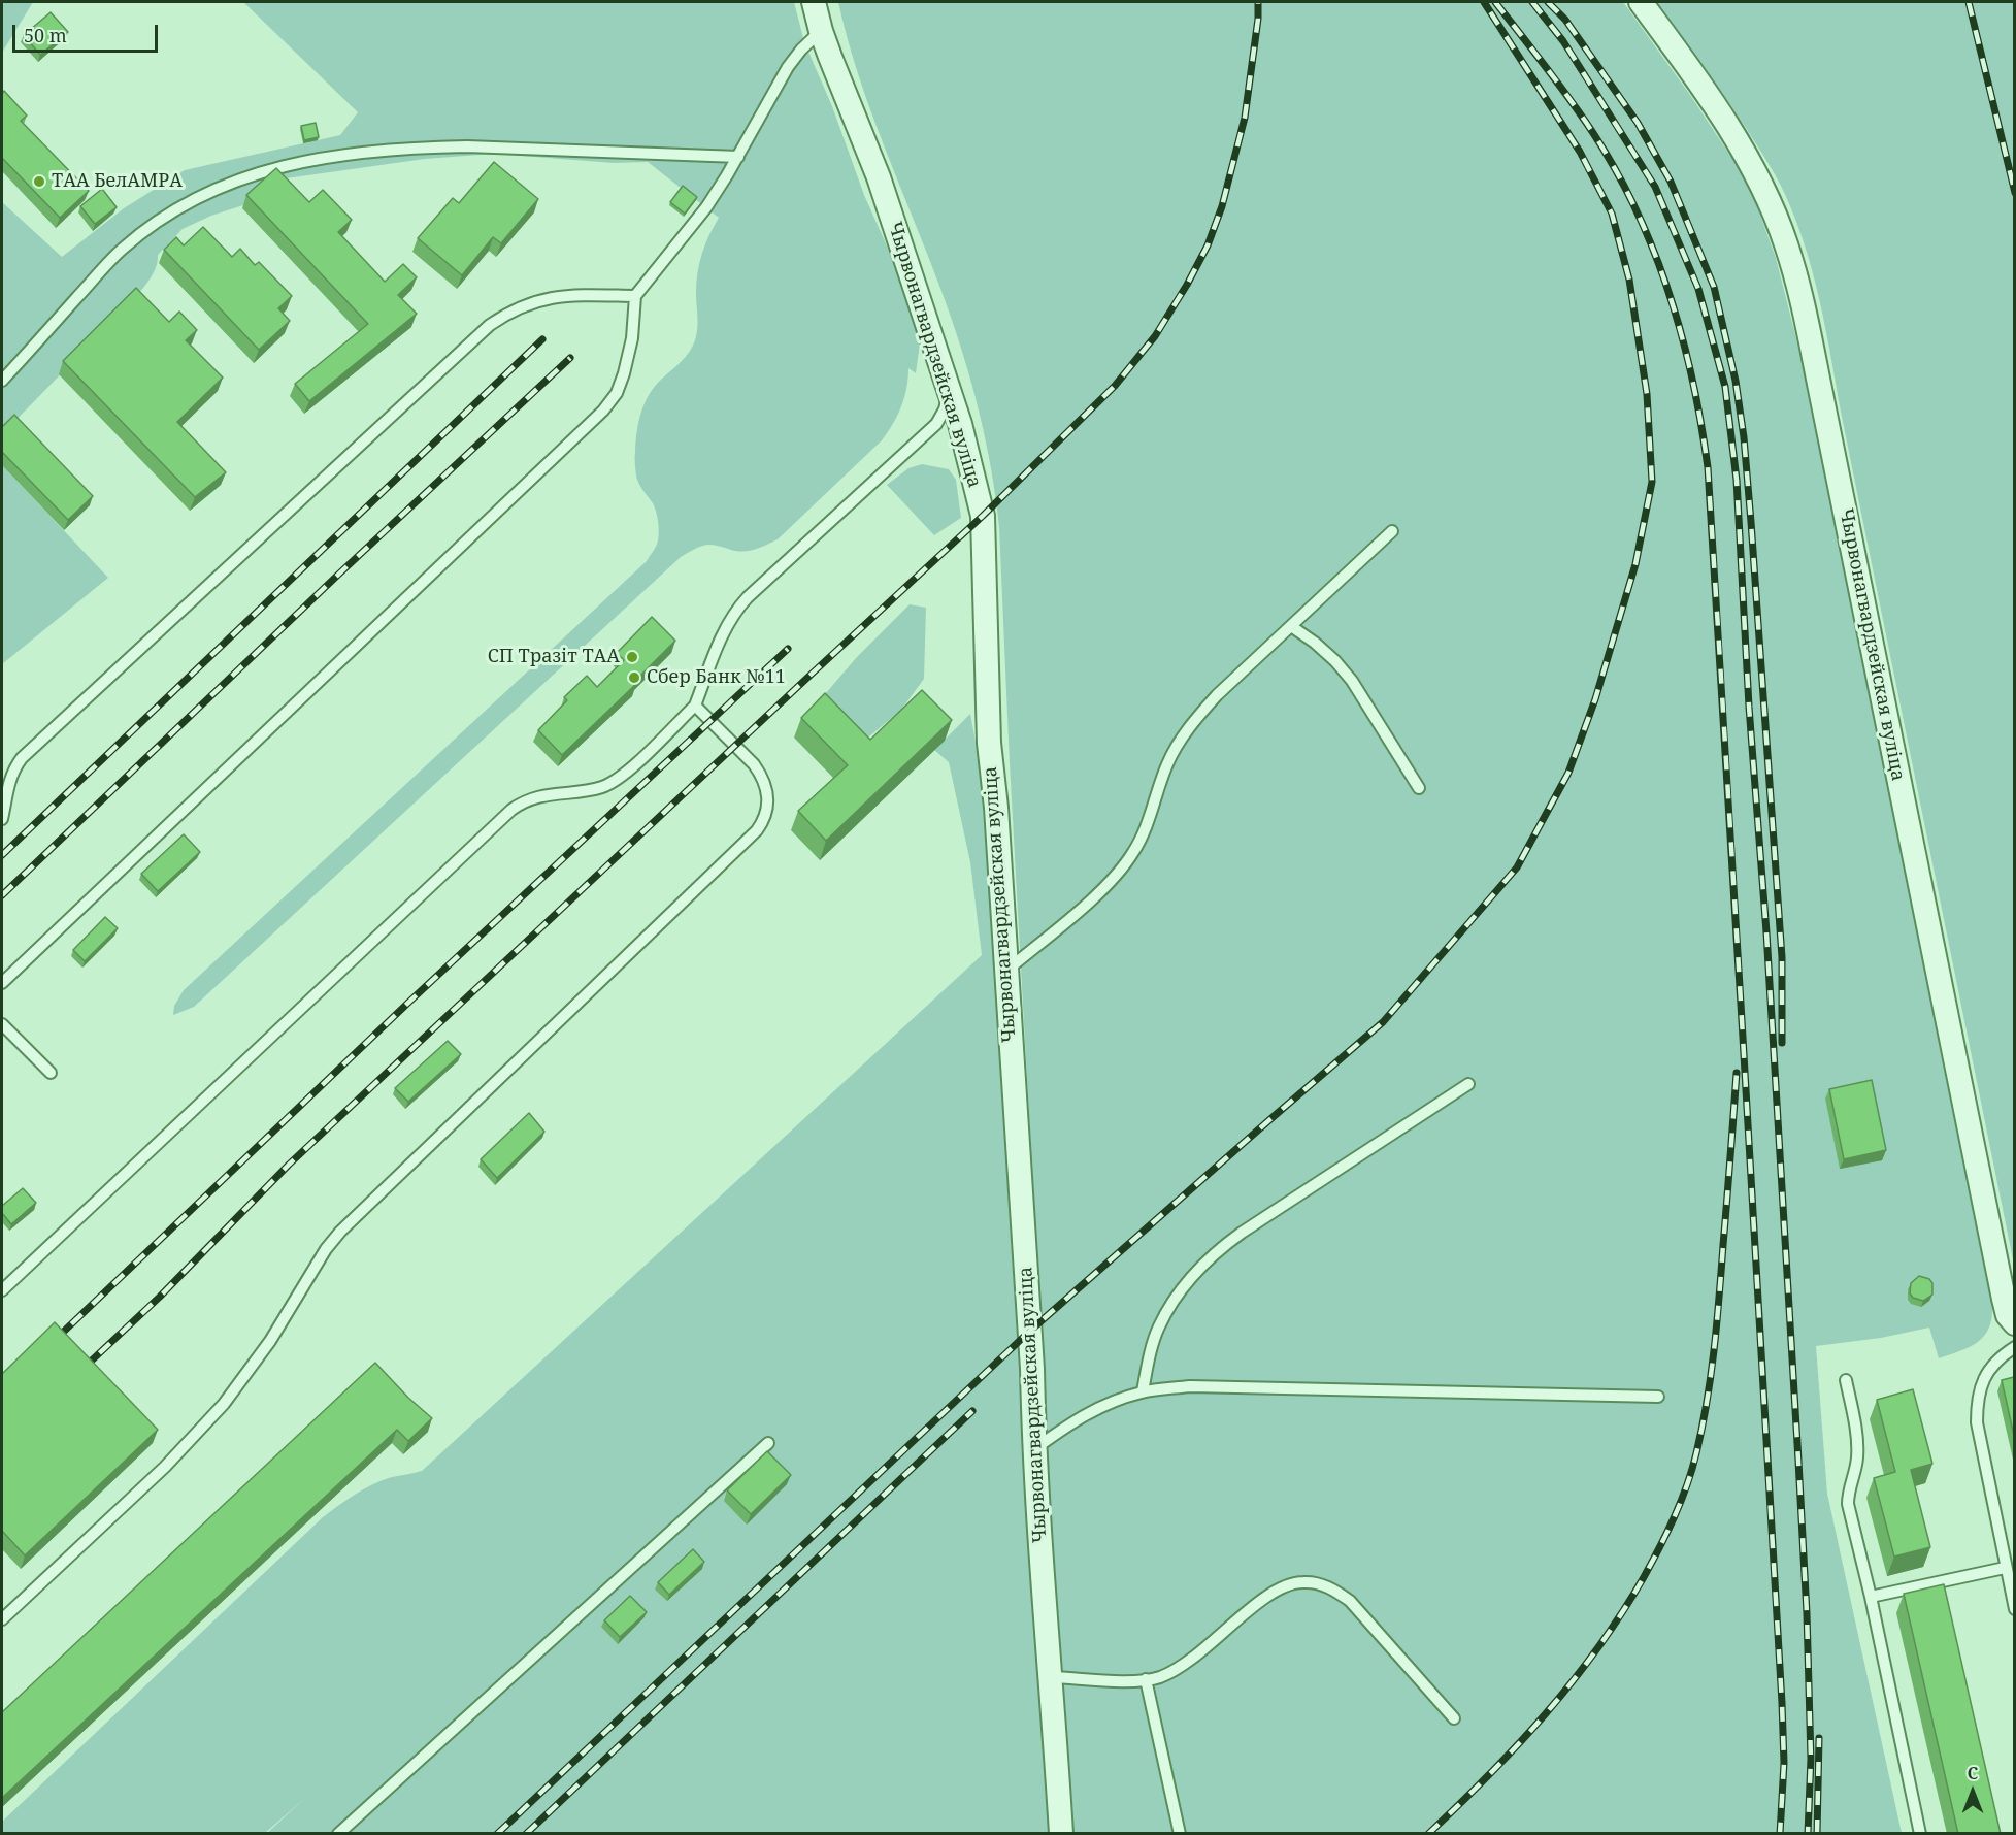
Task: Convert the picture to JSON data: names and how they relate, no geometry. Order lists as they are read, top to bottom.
{
  "streets": {
    "street": ["Чырвонагвардзейская вуліца"]
  },
  "places": ["ТАА БелАМРА", "СП Тразіт ТАА", "Сбер Банк №11"],
  "scale_bar": "50 m",
  "north": "top"
}
